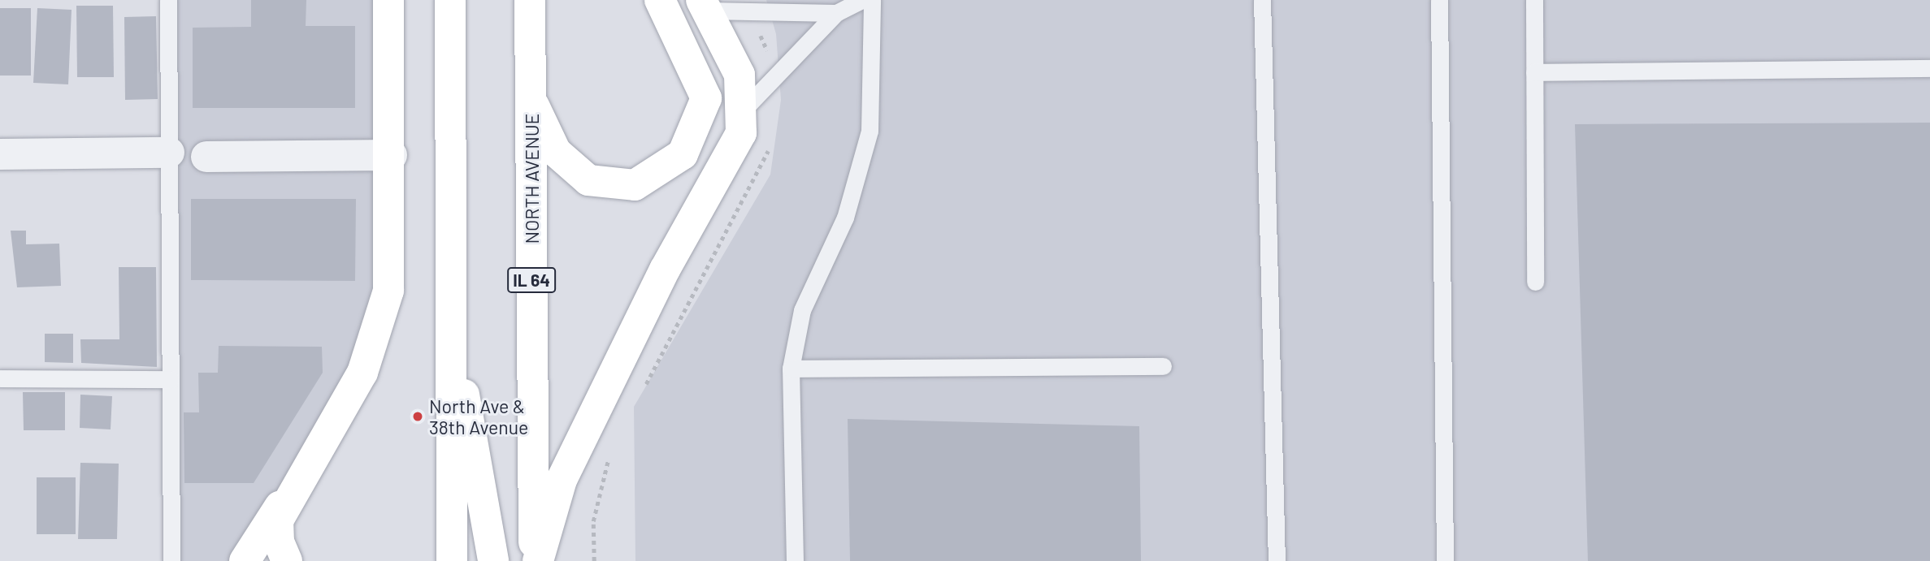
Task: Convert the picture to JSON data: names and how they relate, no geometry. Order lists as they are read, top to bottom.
{
  "streets": {
    "main road": ["NORTH AVENUE", "IL 64"]
  },
  "places": ["North Ave & 38th Avenue"]
}
